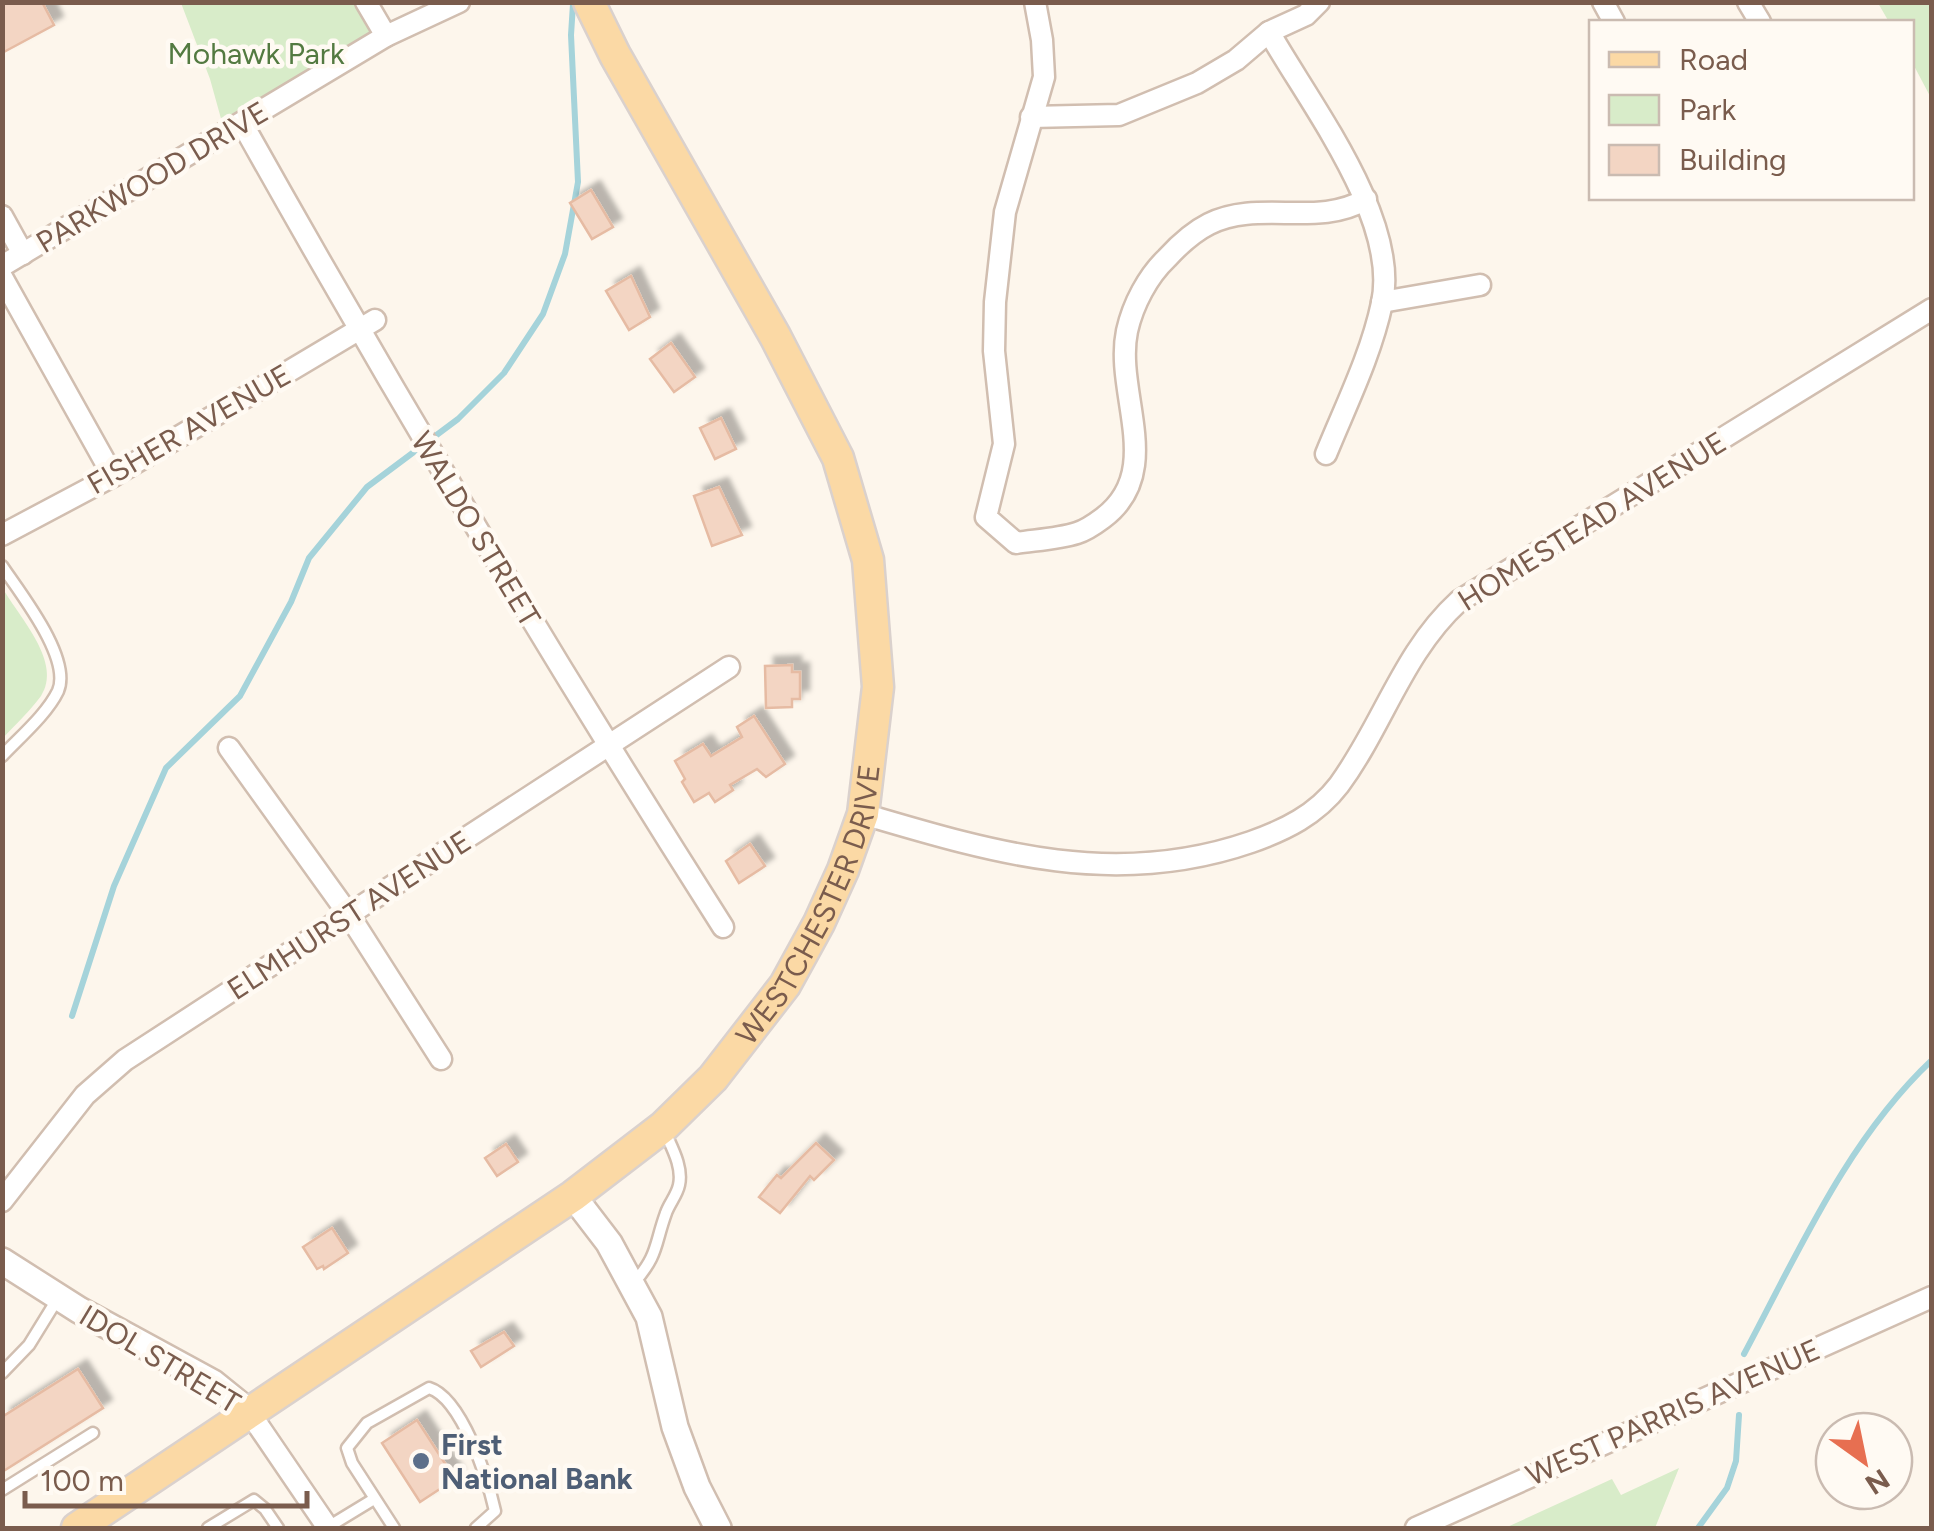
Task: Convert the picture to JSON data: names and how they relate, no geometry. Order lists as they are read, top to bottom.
{
  "streets": {
    "main road": ["WESTCHESTER DRIVE"],
    "street": [
      "PARKWOOD DRIVE",
      "FISHER AVENUE",
      "HOMESTEAD AVENUE",
      "WALDO STREET",
      "ELMHURST AVENUE",
      "IDOL STREET",
      "WEST PARRIS AVENUE"
    ]
  },
  "crossings": [
    ["PARKWOOD DRIVE", "WALDO STREET"],
    ["FISHER AVENUE", "WALDO STREET"],
    ["HOMESTEAD AVENUE", "WESTCHESTER DRIVE"],
    ["WALDO STREET", "ELMHURST AVENUE"],
    ["WESTCHESTER DRIVE", "IDOL STREET"]
  ],
  "parks": ["Mohawk Park"],
  "places": ["First National Bank"],
  "legend": ["Road", "Park", "Building"],
  "scale_bar": "100 m",
  "north": "bottom right"
}
